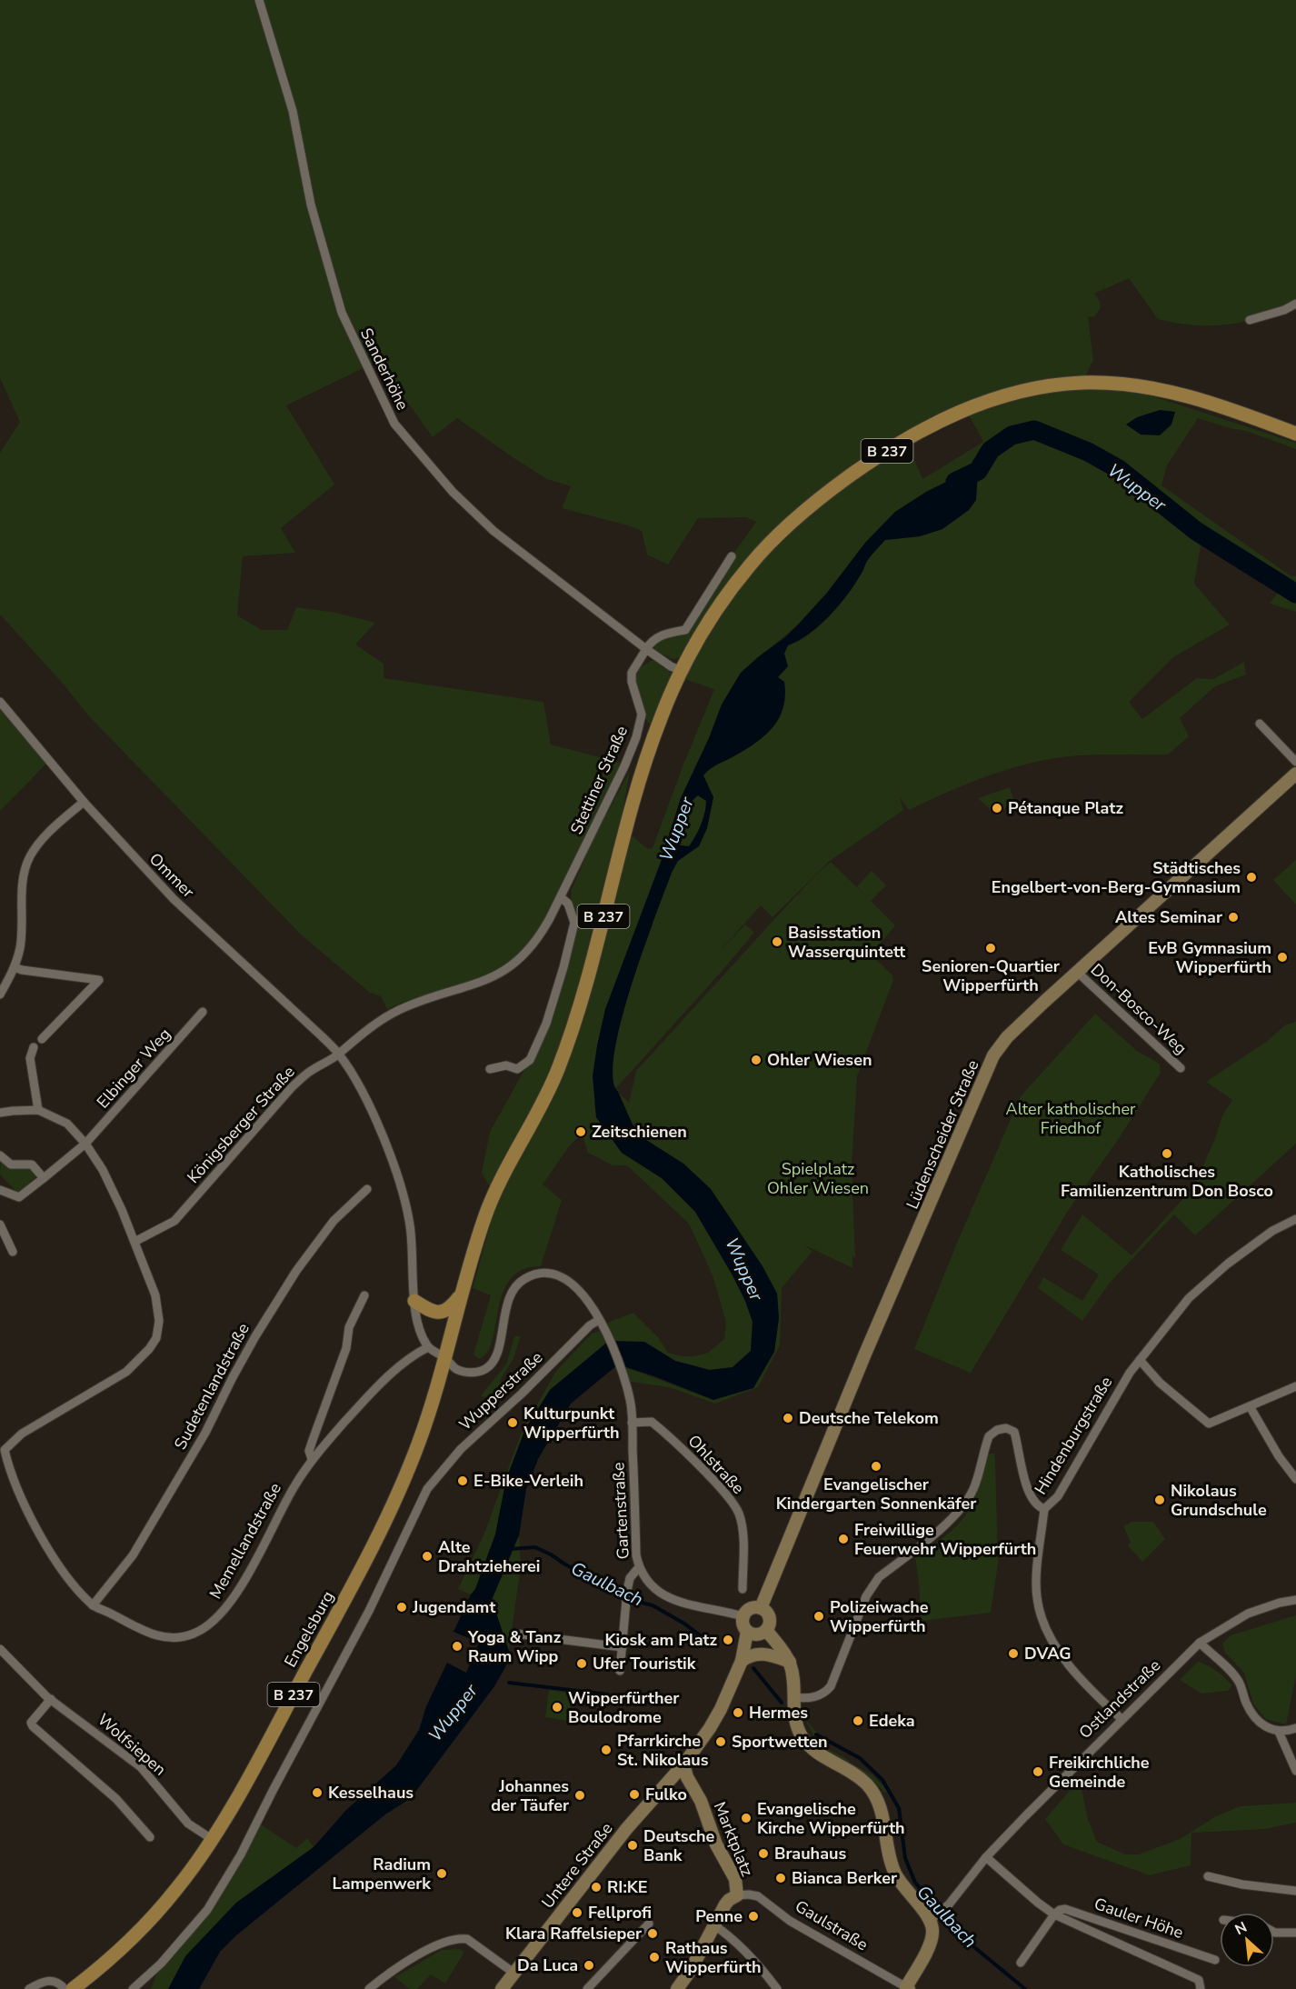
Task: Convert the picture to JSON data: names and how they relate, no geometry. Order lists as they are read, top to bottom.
{
  "streets": {
    "main road": [
      "B 237",
      "Lüdenscheider Straße",
      "Engelsburg",
      "Marktplatz",
      "Untere Straße"
    ],
    "street": [
      "Sanderhöhe",
      "Stettiner Straße",
      "Ommer",
      "Don-Bosco-Weg",
      "Elbinger Weg",
      "Königsberger Straße",
      "Sudetenlandstraße",
      "Wupperstraße",
      "Hindenburgstraße",
      "Ohlstraße",
      "Gartenstraße",
      "Memellandstraße",
      "Ostlandstraße",
      "Wolfsiepen",
      "Gauler Höhe",
      "Gaulstraße"
    ]
  },
  "crossings": [
    ["Sanderhöhe", "Stettiner Straße"],
    ["B 237", "Gartenstraße"],
    ["B 237", "Engelsburg"],
    ["Stettiner Straße", "Ommer"],
    ["Stettiner Straße", "Königsberger Straße"],
    ["Ommer", "Königsberger Straße"],
    ["Don-Bosco-Weg", "Lüdenscheider Straße"],
    ["Königsberger Straße", "Memellandstraße"],
    ["Lüdenscheider Straße", "Gartenstraße"],
    ["Sudetenlandstraße", "Memellandstraße"],
    ["Wupperstraße", "Gartenstraße"],
    ["Ohlstraße", "Gartenstraße"],
    ["Gartenstraße", "Engelsburg"],
    ["Engelsburg", "Wolfsiepen"],
    ["Ostlandstraße", "Gauler Höhe"],
    ["Marktplatz", "Untere Straße"],
    ["Marktplatz", "Gaulstraße"]
  ],
  "water": ["Wupper", "Gaulbach"],
  "parks": ["Alter katholischer Friedhof", "Spielplatz Ohler Wiesen"],
  "places": [
    "Pétanque Platz",
    "Städtisches Engelbert-von-Berg-Gymnasium",
    "Altes Seminar",
    "Basisstation Wasserquintett",
    "Senioren-Quartier Wipperfürth",
    "EvB Gymnasium Wipperfürth",
    "Ohler Wiesen",
    "Zeitschienen",
    "Katholisches Familienzentrum Don Bosco",
    "Deutsche Telekom",
    "Kulturpunkt Wipperfürth",
    "Evangelischer Kindergarten Sonnenkäfer",
    "E-Bike-Verleih",
    "Nikolaus Grundschule",
    "Freiwillige Feuerwehr Wipperfürth",
    "Alte Drahtzieherei",
    "Jugendamt",
    "Polizeiwache Wipperfürth",
    "Kiosk am Platz",
    "Yoga & Tanz Raum Wipp",
    "DVAG",
    "Ufer Touristik",
    "Wipperfürther Boulodrome",
    "Hermes",
    "Edeka",
    "Sportwetten",
    "Pfarrkirche St. Nikolaus",
    "Freikirchliche Gemeinde",
    "Kesselhaus",
    "Fulko",
    "Johannes der Täufer",
    "Evangelische Kirche Wipperfürth",
    "Deutsche Bank",
    "Brauhaus",
    "Radium Lampenwerk",
    "Bianca Berker",
    "RI:KE",
    "Fellprofi",
    "Penne",
    "Klara Raffelsieper",
    "Rathaus Wipperfürth",
    "Da Luca"
  ],
  "north": "top left"
}
